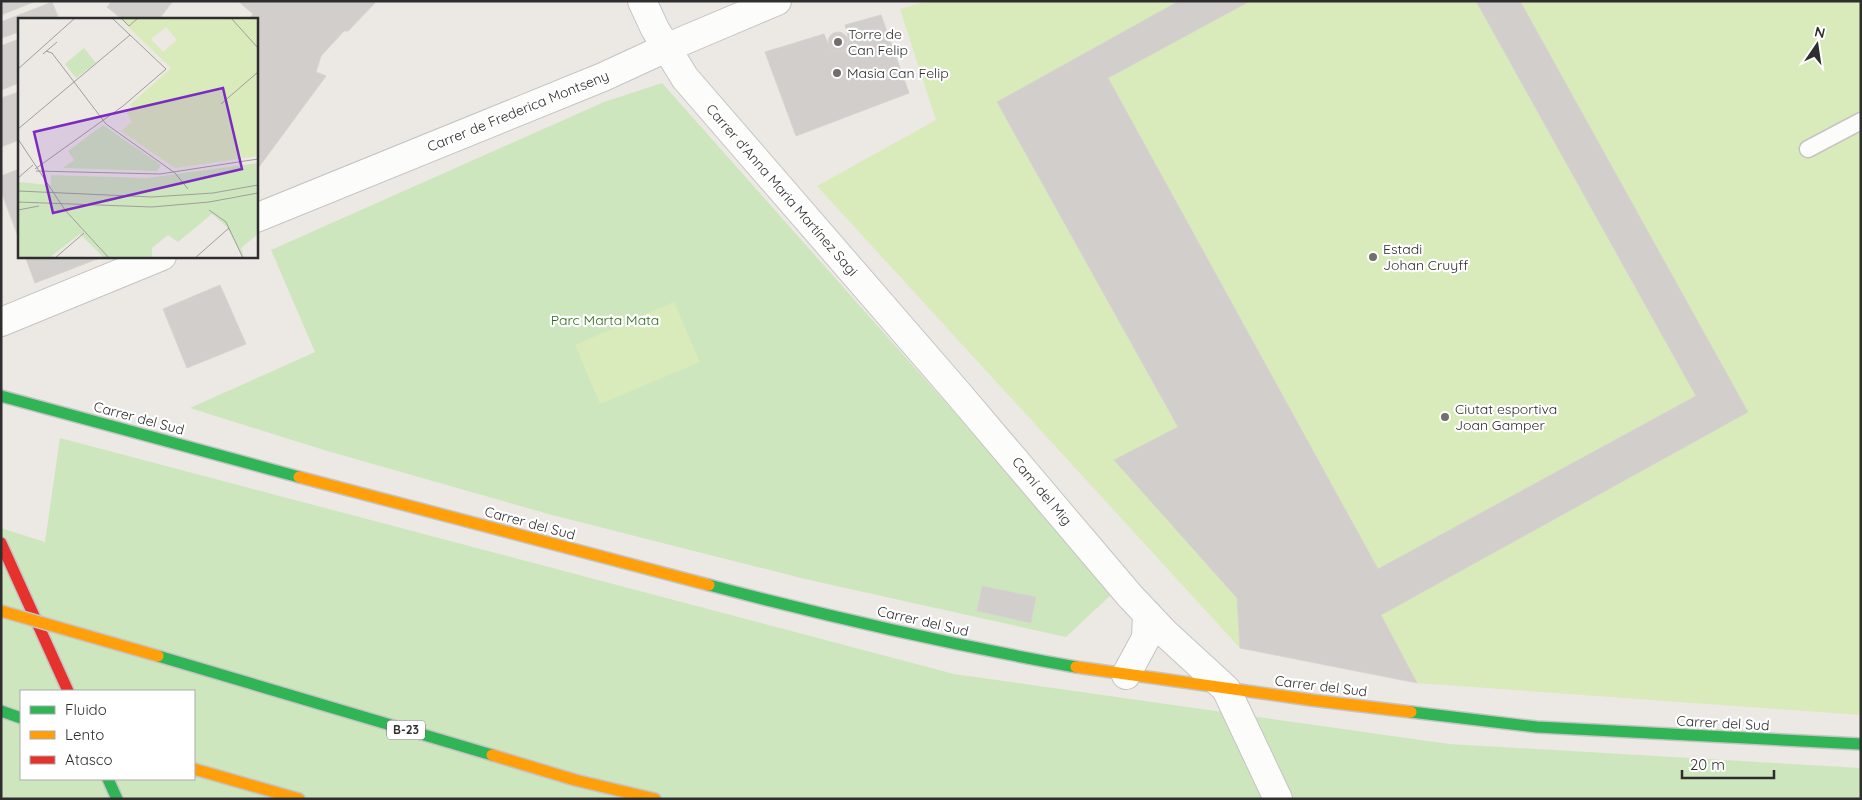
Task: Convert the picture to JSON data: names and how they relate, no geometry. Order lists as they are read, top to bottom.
{
  "streets": {
    "main road": ["Carrer del Sud", "B-23"],
    "street": ["Carrer de Frederica Montseny", "Carrer d'Anna Maria Martínez Sagi", "Camí del Mig"]
  },
  "crossings": [
    ["Carrer de Frederica Montseny", "Carrer d'Anna Maria Martínez Sagi"],
    ["Carrer d'Anna Maria Martínez Sagi", "Camí del Mig"],
    ["Carrer del Sud", "Camí del Mig"]
  ],
  "parks": ["Parc Marta Mata"],
  "places": [
    "Torre de Can Felip",
    "Masia Can Felip",
    "Estadi Johan Cruyff",
    "Ciutat esportiva Joan Gamper"
  ],
  "legend": ["Fluido", "Lento", "Atasco"],
  "scale_bar": "20 m",
  "north": "top"
}
